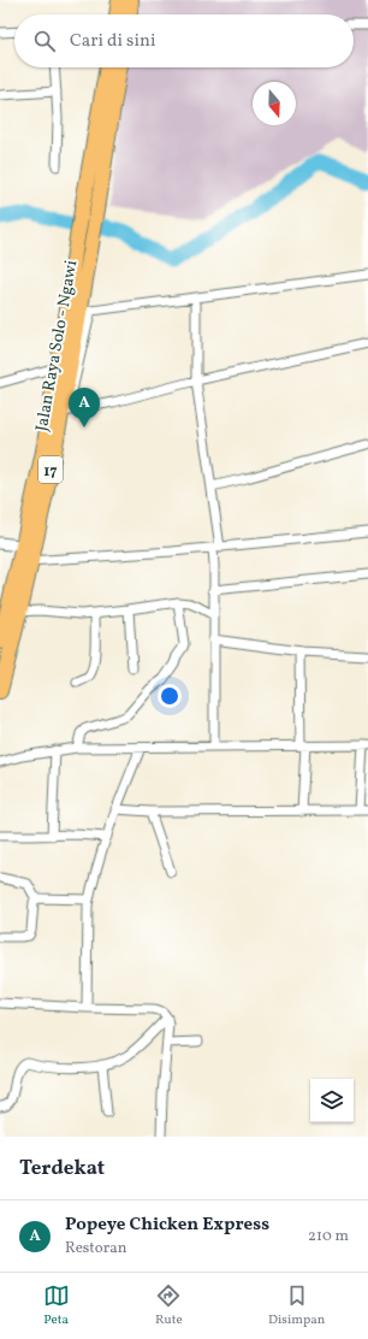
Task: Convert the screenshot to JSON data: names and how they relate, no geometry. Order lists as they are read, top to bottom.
{
  "streets": {
    "highway": ["Jalan Raya Solo - Ngawi", "17"]
  },
  "north": "bottom",
  "page": {
    "search": "Cari di sini",
    "pins": "A",
    "heading": "Terdekat",
    "list": [
      {
        "mark": "A",
        "name": "Popeye Chicken Express",
        "note": "Restoran",
        "value": "210 m"
      }
    ],
    "nav": ["Peta", "Rute", "Disimpan"]
  }
}
